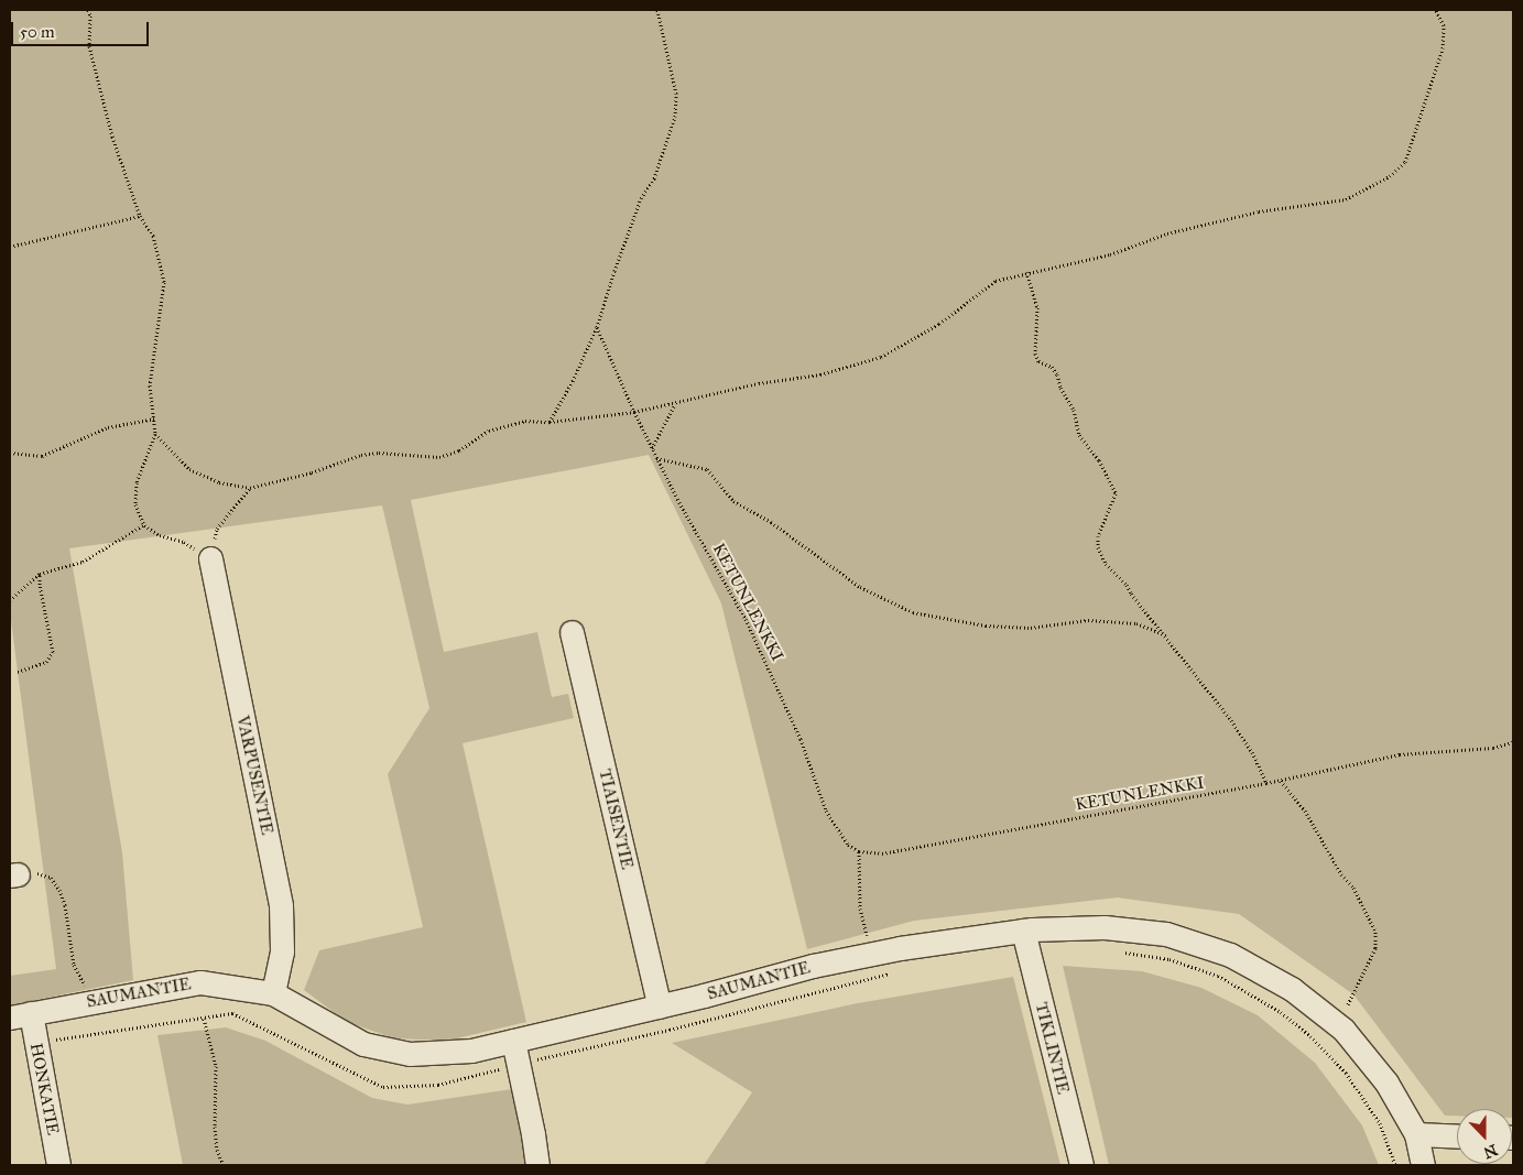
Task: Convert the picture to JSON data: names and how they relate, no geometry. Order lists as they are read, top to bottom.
{
  "streets": {
    "street": [
      "VARPUSENTIE",
      "TIAISENTIE",
      "SAUMANTIE",
      "TIKLINTIE",
      "HONKATIE"
    ],
    "path": ["KETUNLENKKI"]
  },
  "crossings": [
    ["VARPUSENTIE", "SAUMANTIE"],
    ["TIAISENTIE", "SAUMANTIE"],
    ["SAUMANTIE", "TIKLINTIE"],
    ["SAUMANTIE", "HONKATIE"]
  ],
  "scale_bar": "50 m",
  "north": "bottom"
}
